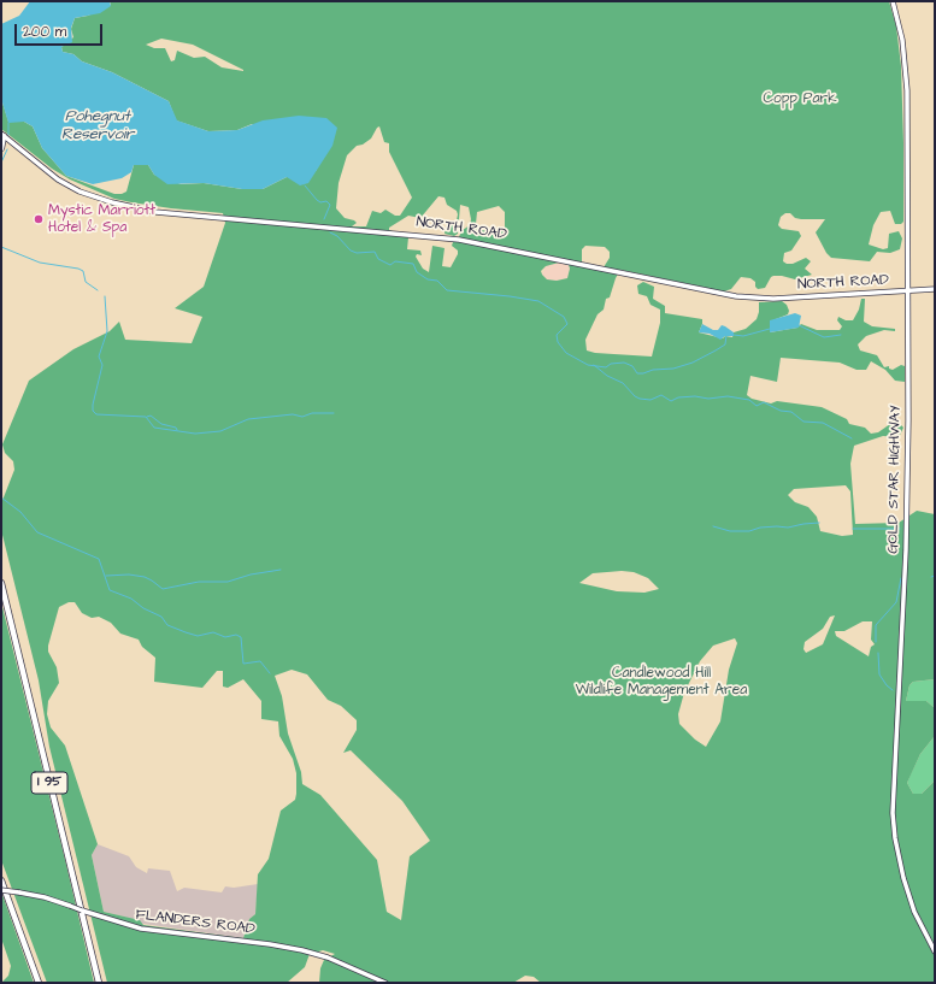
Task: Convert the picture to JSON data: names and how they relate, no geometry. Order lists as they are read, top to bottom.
{
  "streets": {
    "highway": ["I 95"],
    "main road": ["NORTH ROAD", "GOLD STAR HIGHWAY", "FLANDERS ROAD"]
  },
  "crossings": [
    ["NORTH ROAD", "GOLD STAR HIGHWAY"]
  ],
  "water": ["Pohegnut Reservoir"],
  "parks": ["Copp Park", "Candlewood Hill Wildlife Management Area"],
  "places": ["Mystic Marriott Hotel & Spa"],
  "scale_bar": "200 m"
}
